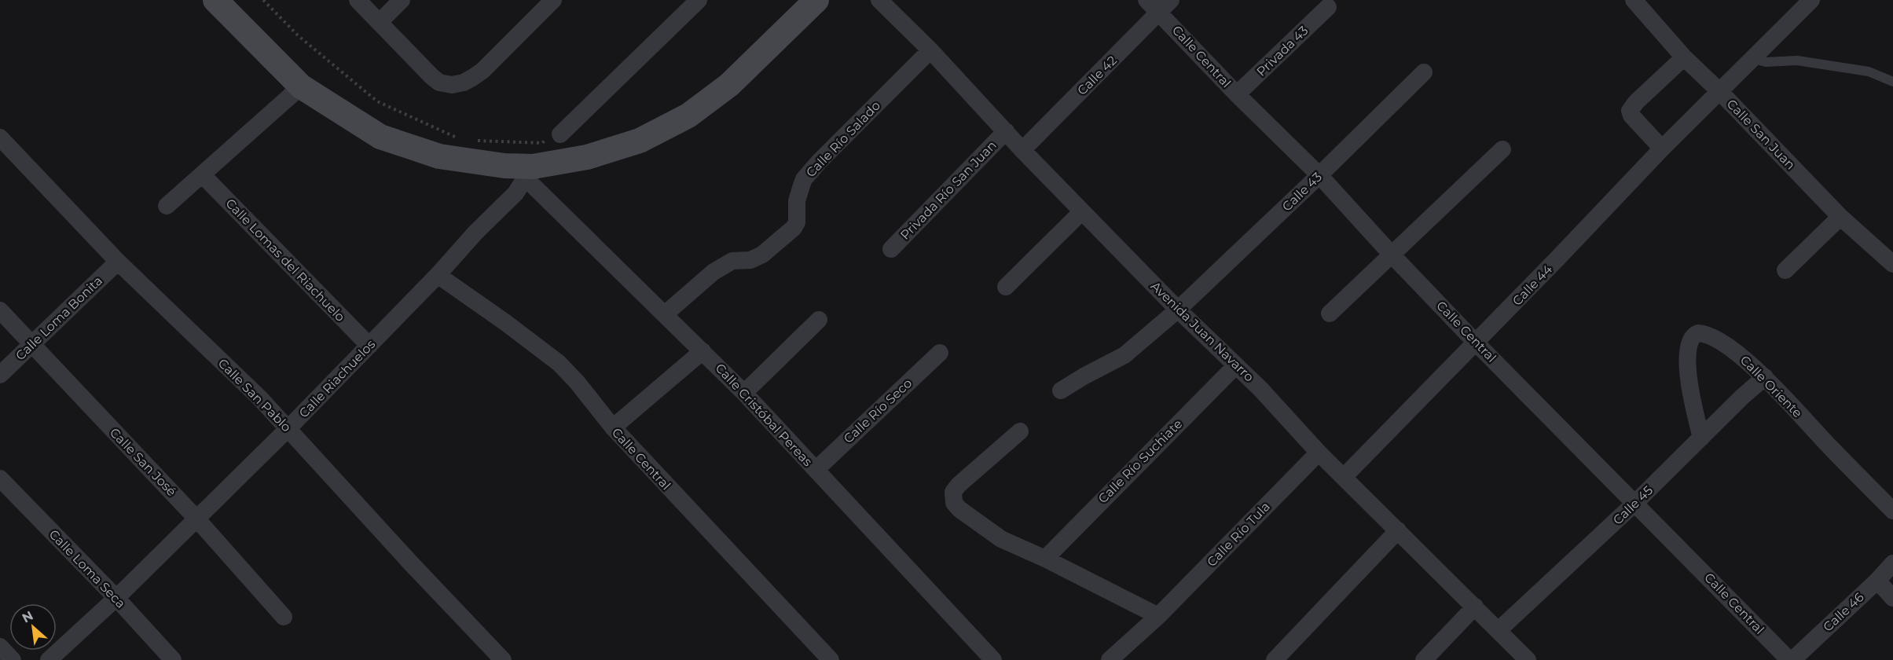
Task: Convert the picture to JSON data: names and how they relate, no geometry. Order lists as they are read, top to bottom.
{
  "streets": {
    "street": [
      "Privada 43",
      "Calle Central",
      "Calle 42",
      "Calle San Juan",
      "Calle Río Salado",
      "Privada Río San Juan",
      "Calle 43",
      "Calle Lomas del Riachuelo",
      "Calle 44",
      "Calle Loma Bonita",
      "Avenida Juan Navarro",
      "Calle Riachuelos",
      "Calle Oriente",
      "Calle San Pablo",
      "Calle Río Seco",
      "Calle Cristóbal Pereas",
      "Calle Río Suchiate",
      "Calle San José",
      "Calle 45",
      "Calle Río Tula",
      "Calle Loma Seca",
      "Calle 46"
    ]
  },
  "crossings": [
    ["Privada 43", "Calle Central"],
    ["Calle Central", "Calle 42"],
    ["Calle Central", "Calle 43"],
    ["Calle Central", "Calle 44"],
    ["Calle Central", "Calle Riachuelos"],
    ["Calle Central", "Calle 45"],
    ["Calle Central", "Calle 46"],
    ["Calle 42", "Avenida Juan Navarro"],
    ["Calle San Juan", "Calle 44"],
    ["Calle Río Salado", "Avenida Juan Navarro"],
    ["Calle Río Salado", "Calle Cristóbal Pereas"],
    ["Privada Río San Juan", "Avenida Juan Navarro"],
    ["Calle 43", "Avenida Juan Navarro"],
    ["Calle Lomas del Riachuelo", "Calle Riachuelos"],
    ["Calle 44", "Avenida Juan Navarro"],
    ["Calle Loma Bonita", "Calle San Pablo"],
    ["Calle Loma Bonita", "Calle San José"],
    ["Avenida Juan Navarro", "Calle Río Suchiate"],
    ["Avenida Juan Navarro", "Calle 45"],
    ["Avenida Juan Navarro", "Calle Río Tula"],
    ["Calle Riachuelos", "Calle San Pablo"],
    ["Calle Riachuelos", "Calle Cristóbal Pereas"],
    ["Calle Riachuelos", "Calle San José"],
    ["Calle Riachuelos", "Calle Loma Seca"],
    ["Calle Oriente", "Calle 45"],
    ["Calle Río Seco", "Calle Cristóbal Pereas"]
  ],
  "north": "top left"
}
